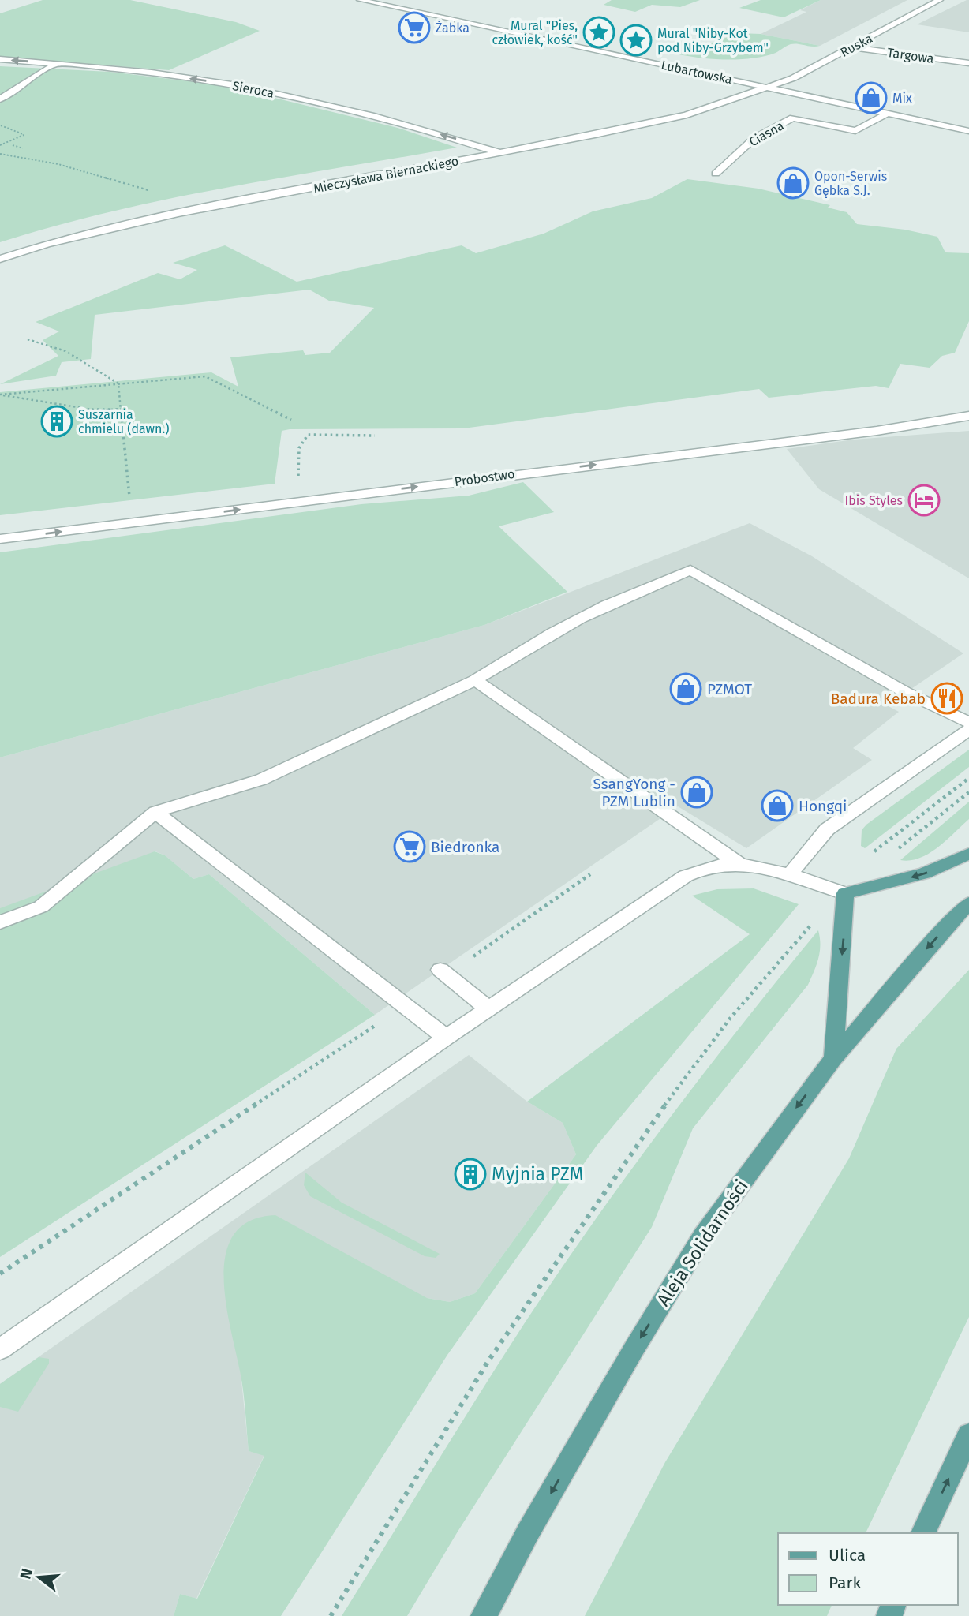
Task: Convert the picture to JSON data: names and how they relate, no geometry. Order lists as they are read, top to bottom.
{
  "streets": {
    "main road": ["Aleja Solidarności"],
    "street": [
      "Ruska",
      "Targowa",
      "Lubartowska",
      "Sieroca",
      "Ciasna",
      "Mieczysława Biernackiego",
      "Probostwo"
    ]
  },
  "crossings": [
    ["Ruska", "Targowa"],
    ["Ruska", "Lubartowska"],
    ["Ruska", "Mieczysława Biernackiego"],
    ["Lubartowska", "Ciasna"],
    ["Lubartowska", "Mieczysława Biernackiego"],
    ["Sieroca", "Mieczysława Biernackiego"]
  ],
  "one_way": ["Sieroca", "Probostwo", "Aleja Solidarności"],
  "places": {
    "supermarket": ["Żabka", "Biedronka"],
    "place": ["Mural \"Pies, człowiek, kość\"", "Mural \"Niby-Kot pod Niby-Grzybem\""],
    "shop": [
      "Mix",
      "Opon-Serwis Gębka S.J.",
      "PZMOT",
      "SsangYong - PZM Lublin",
      "Hongqi"
    ],
    "building": ["Suszarnia chmielu (dawn.)", "Myjnia PZM"],
    "hotel": ["Ibis Styles"],
    "restaurant": ["Badura Kebab"]
  },
  "legend": ["Ulica", "Park"],
  "north": "left"
}
